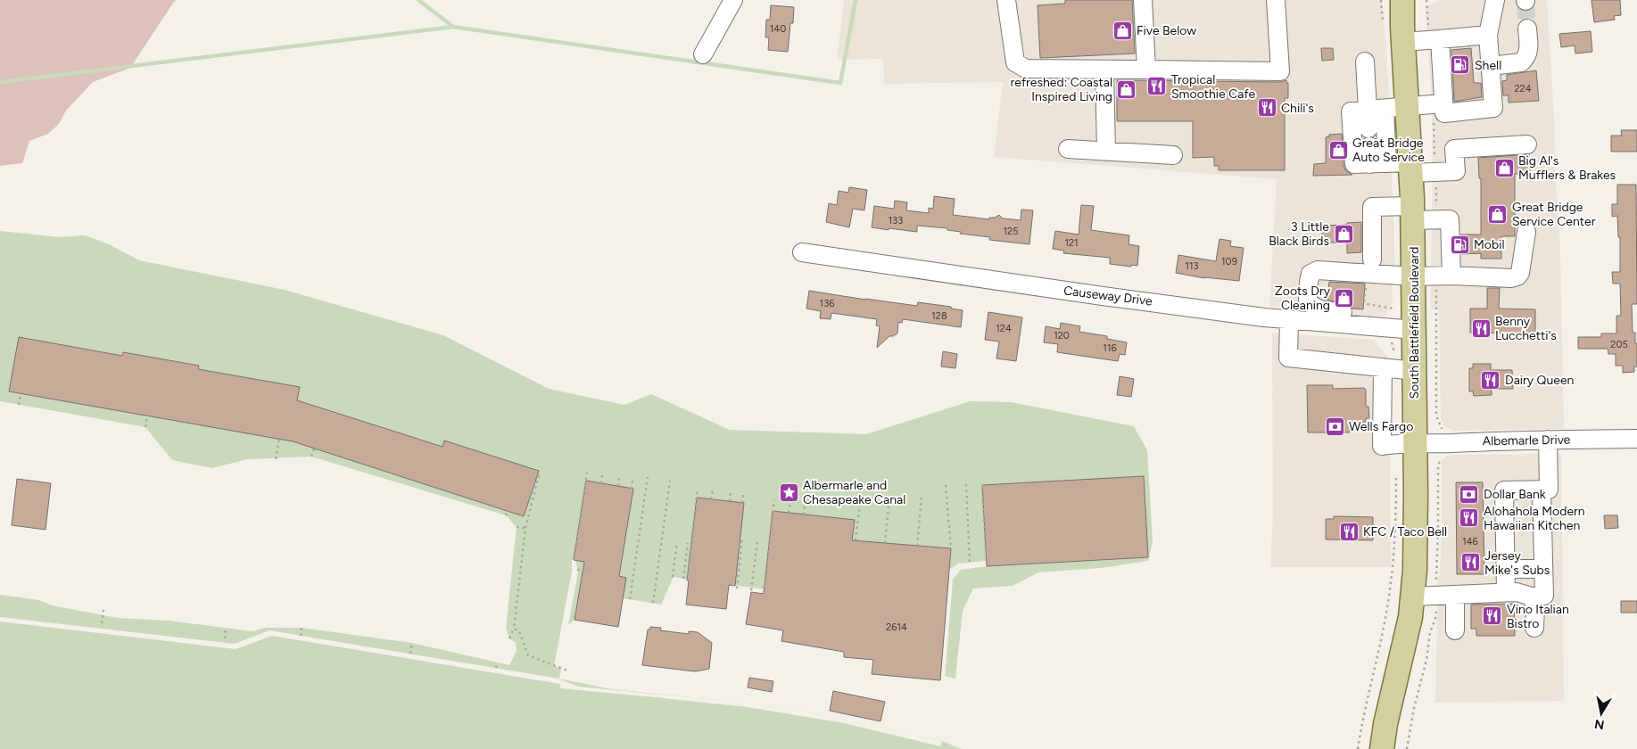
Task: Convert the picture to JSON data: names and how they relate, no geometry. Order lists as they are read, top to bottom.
{
  "streets": {
    "main road": ["South Battlefield Boulevard"],
    "street": ["Causeway Drive", "Albemarle Drive"]
  },
  "crossings": [
    ["Causeway Drive", "South Battlefield Boulevard"],
    ["South Battlefield Boulevard", "Albemarle Drive"]
  ],
  "places": {
    "shop": [
      "Five Below",
      "refreshed: Coastal Inspired Living",
      "Great Bridge Auto Service",
      "Big Al's Mufflers & Brakes",
      "Great Bridge Service Center",
      "3 Little Black Birds",
      "Zoots Dry Cleaning"
    ],
    "fuel station": ["Shell", "Mobil"],
    "restaurant": [
      "Tropical Smoothie Cafe",
      "Chili's",
      "Benny Lucchetti's",
      "Dairy Queen",
      "Alohahola Modern Hawaiian Kitchen",
      "KFC / Taco Bell",
      "Jersey Mike's Subs",
      "Vino Italian Bistro"
    ],
    "bank": ["Wells Fargo", "Dollar Bank"],
    "place": ["Albermarle and Chesapeake Canal"]
  },
  "house_numbers": [
    "140",
    "224",
    "133",
    "125",
    "121",
    "109",
    "113",
    "136",
    "128",
    "124",
    "120",
    "205",
    "116",
    "146",
    "2614"
  ],
  "north": "bottom"
}
